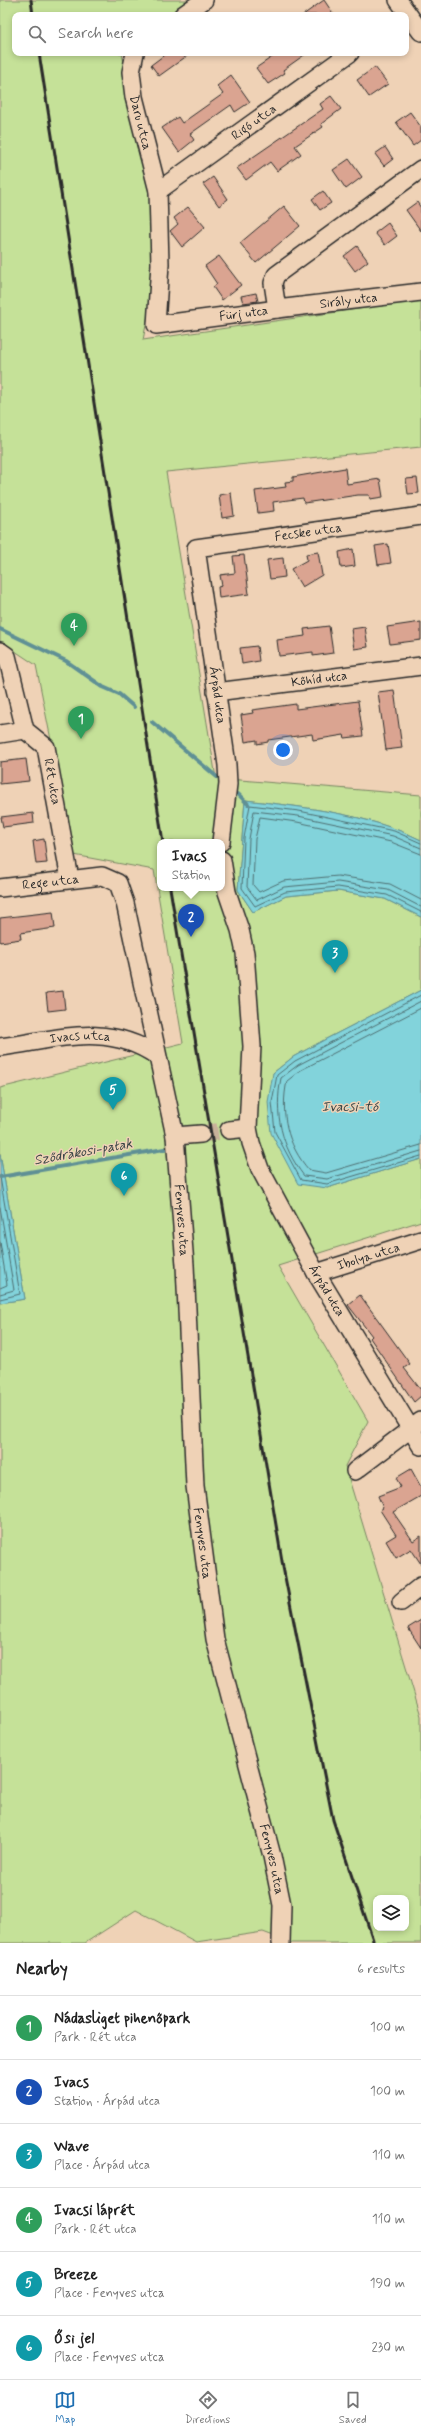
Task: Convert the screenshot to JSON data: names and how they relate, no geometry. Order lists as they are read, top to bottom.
{
  "streets": {
    "street": [
      "Daru utca",
      "Rigó utca",
      "Sirály utca",
      "Fürj utca",
      "Fecske utca",
      "Kőhíd utca",
      "Árpád utca",
      "Rét utca",
      "Rege utca",
      "Ivacs utca",
      "Fenyves utca",
      "Ibolya utca"
    ]
  },
  "crossings": [
    ["Daru utca", "Rigó utca"],
    ["Daru utca", "Fürj utca"],
    ["Rigó utca", "Fürj utca"],
    ["Sirály utca", "Fürj utca"],
    ["Fecske utca", "Árpád utca"],
    ["Kőhíd utca", "Árpád utca"],
    ["Árpád utca", "Ibolya utca"],
    ["Rét utca", "Rege utca"],
    ["Rege utca", "Fenyves utca"],
    ["Ivacs utca", "Fenyves utca"]
  ],
  "water": ["Ivacsi-tó", "Sződrákosi-patak"],
  "page": {
    "search": "Search here",
    "pins": [
      "4",
      "1",
      "2",
      "3",
      "5",
      "6"
    ],
    "popup": ["Ivacs", "Station"],
    "heading": ["Nearby", "6 results"],
    "list": [
      {
        "mark": "1",
        "name": "Nádasliget pihenőpark",
        "note": "Park · Rét utca",
        "value": "100 m"
      },
      {
        "mark": "2",
        "name": "Ivacs",
        "note": "Station · Árpád utca",
        "value": "100 m"
      },
      {
        "mark": "3",
        "name": "Wave",
        "note": "Place · Árpád utca",
        "value": "110 m"
      },
      {
        "mark": "4",
        "name": "Ivacsi láprét",
        "note": "Park · Rét utca",
        "value": "110 m"
      },
      {
        "mark": "5",
        "name": "Breeze",
        "note": "Place · Fenyves utca",
        "value": "190 m"
      },
      {
        "mark": "6",
        "name": "Ősi jel",
        "note": "Place · Fenyves utca",
        "value": "230 m"
      }
    ],
    "nav": ["Map", "Directions", "Saved"]
  }
}
